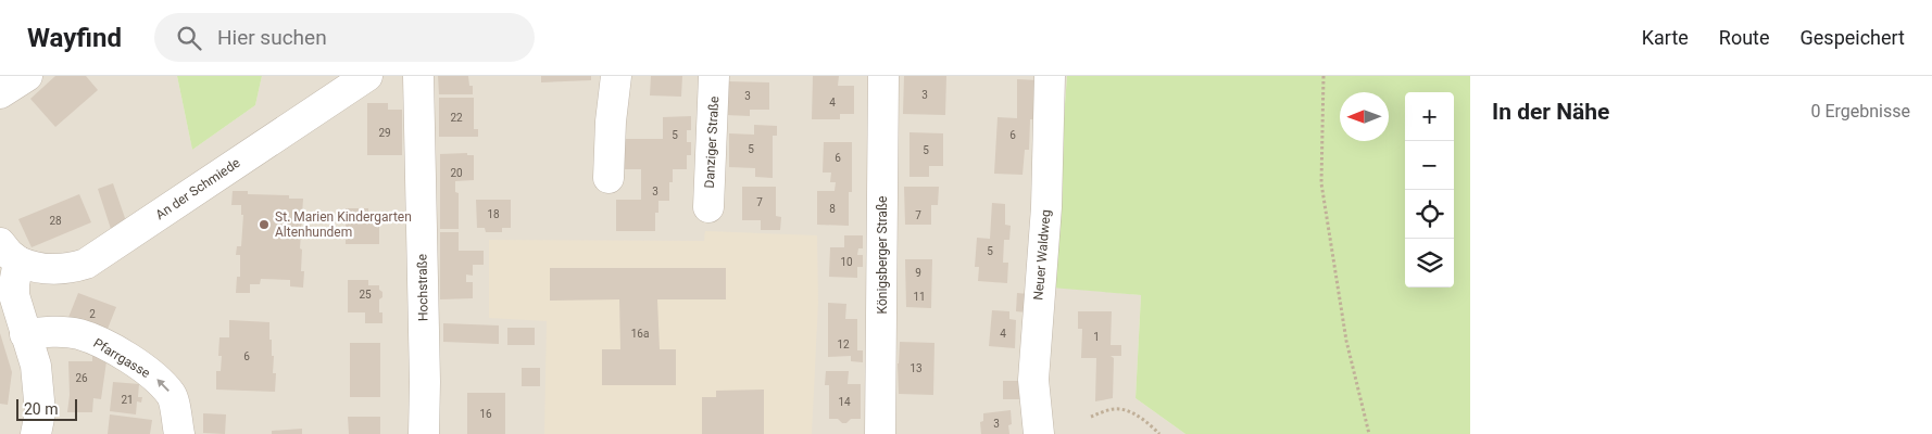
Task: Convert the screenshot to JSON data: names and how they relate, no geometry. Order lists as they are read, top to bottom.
{
  "streets": {
    "street": [
      "Danziger Straße",
      "An der Schmiede",
      "Königsberger Straße",
      "Neuer Waldweg",
      "Hochstraße",
      "Pfarrgasse"
    ]
  },
  "one_way": ["Pfarrgasse"],
  "places": ["St. Marien Kindergarten Altenhundem"],
  "house_numbers": [
    "3",
    "3",
    "4",
    "22",
    "29",
    "5",
    "6",
    "5",
    "5",
    "6",
    "20",
    "3",
    "7",
    "8",
    "18",
    "7",
    "28",
    "5",
    "10",
    "9",
    "25",
    "11",
    "2",
    "16a",
    "4",
    "1",
    "12",
    "6",
    "13",
    "26",
    "21",
    "14",
    "16",
    "3"
  ],
  "scale_bar": "20 m",
  "north": "left",
  "page": {
    "header": "Wayfind",
    "search": "Hier suchen",
    "nav": ["Karte", "Route", "Gespeichert"],
    "heading": ["In der Nähe", "0 Ergebnisse"],
    "map_buttons": ["+", "−"],
    "scale": "20 m"
  }
}
